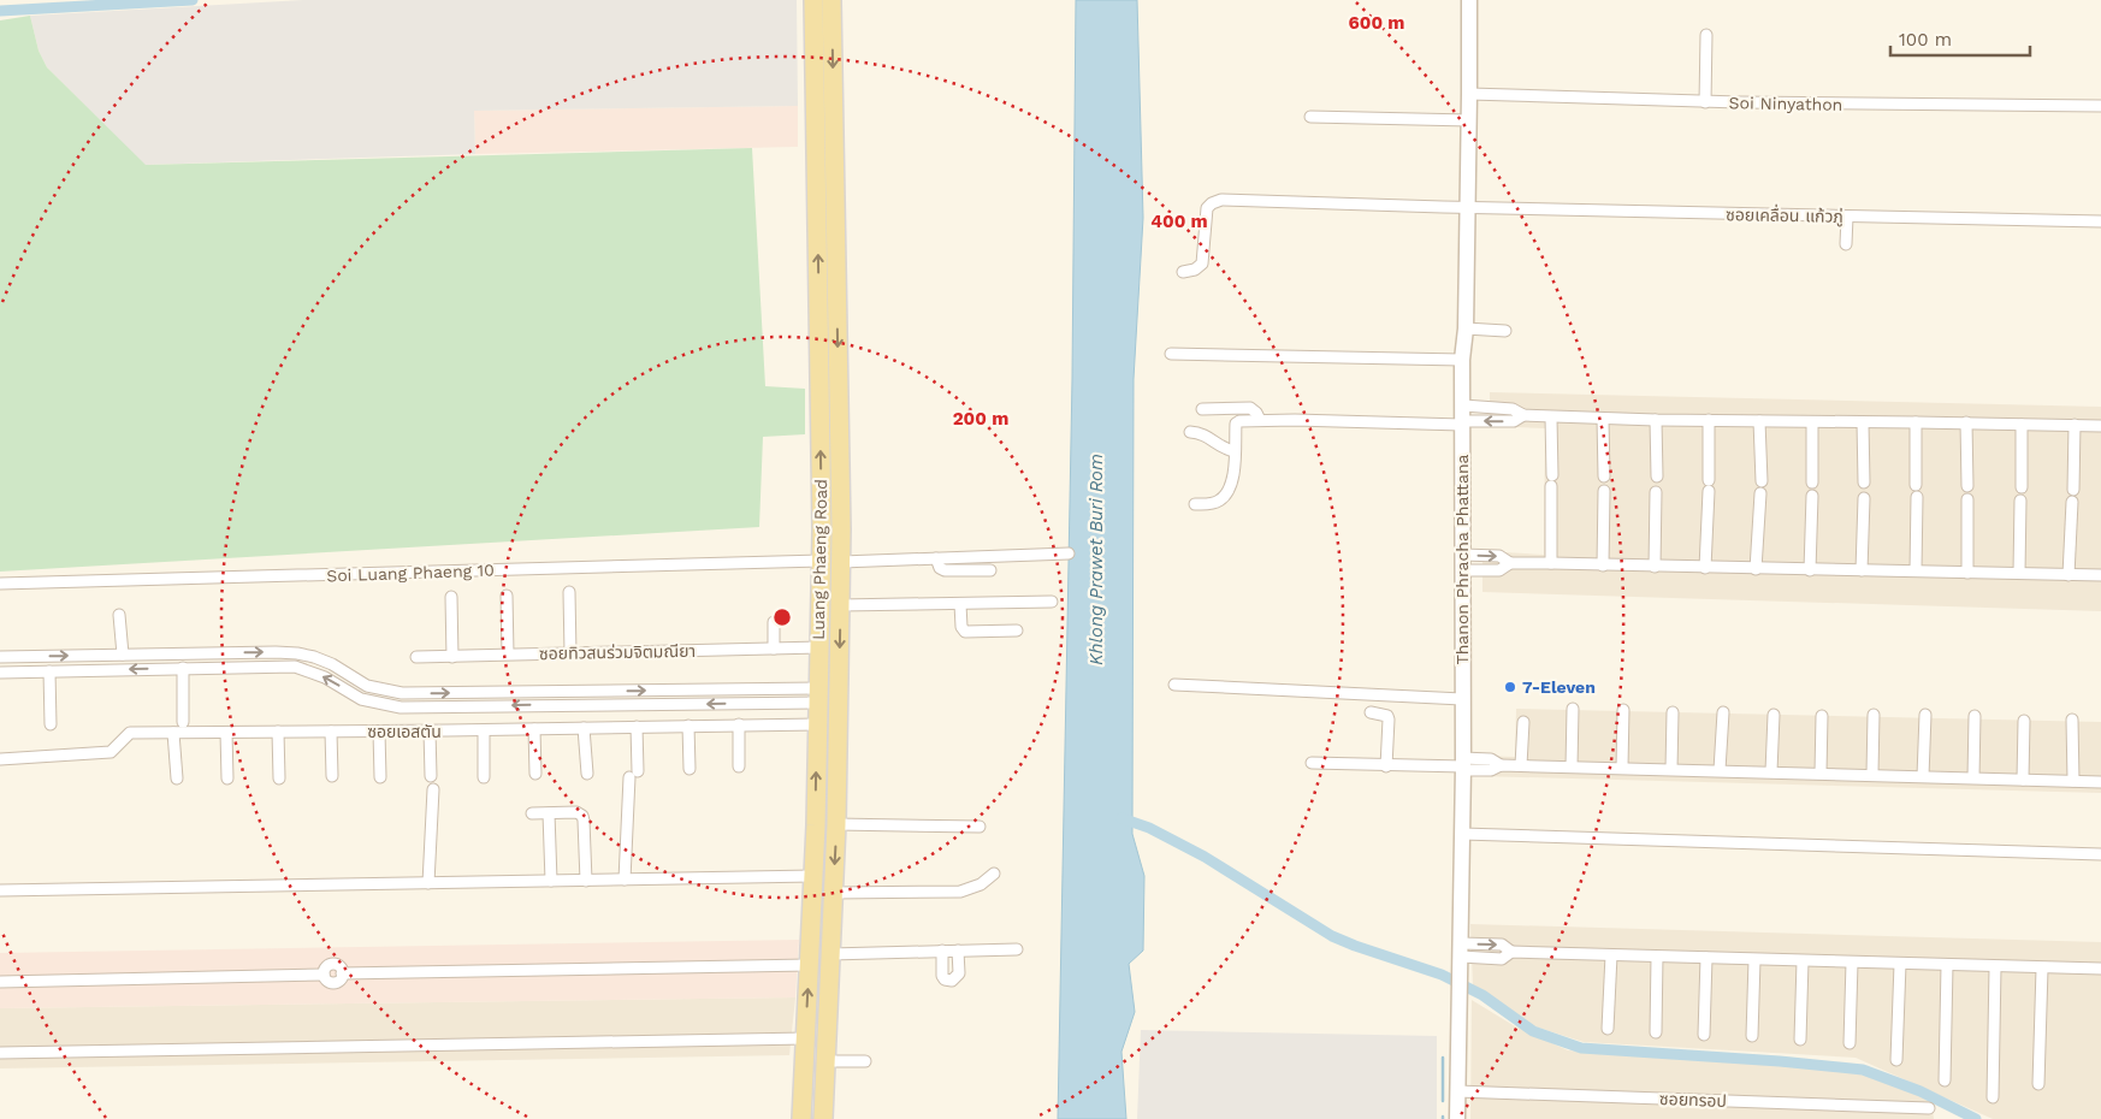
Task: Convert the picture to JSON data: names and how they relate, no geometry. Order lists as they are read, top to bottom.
{
  "streets": {
    "main road": ["Luang Phaeng Road"],
    "street": [
      "Soi Ninyathon",
      "ซอยเคลื่อน แก้วภู่",
      "Thanon Phracha Phattana",
      "Soi Luang Phaeng 10",
      "ซอยทิวสนร่วมจิตมณียา",
      "ซอยเอสตัน",
      "ซอยทรอป"
    ]
  },
  "crossings": [
    ["Soi Ninyathon", "Thanon Phracha Phattana"],
    ["ซอยเคลื่อน แก้วภู่", "Thanon Phracha Phattana"],
    ["Luang Phaeng Road", "Soi Luang Phaeng 10"],
    ["Luang Phaeng Road", "ซอยทิวสนร่วมจิตมณียา"],
    ["Luang Phaeng Road", "ซอยเอสตัน"],
    ["Thanon Phracha Phattana", "ซอยทรอป"]
  ],
  "water": ["Khlong Prawet Buri Rom"],
  "places": ["7-Eleven"],
  "scale_bar": "100 m",
  "rings": ["600 m", "400 m", "200 m"]
}
